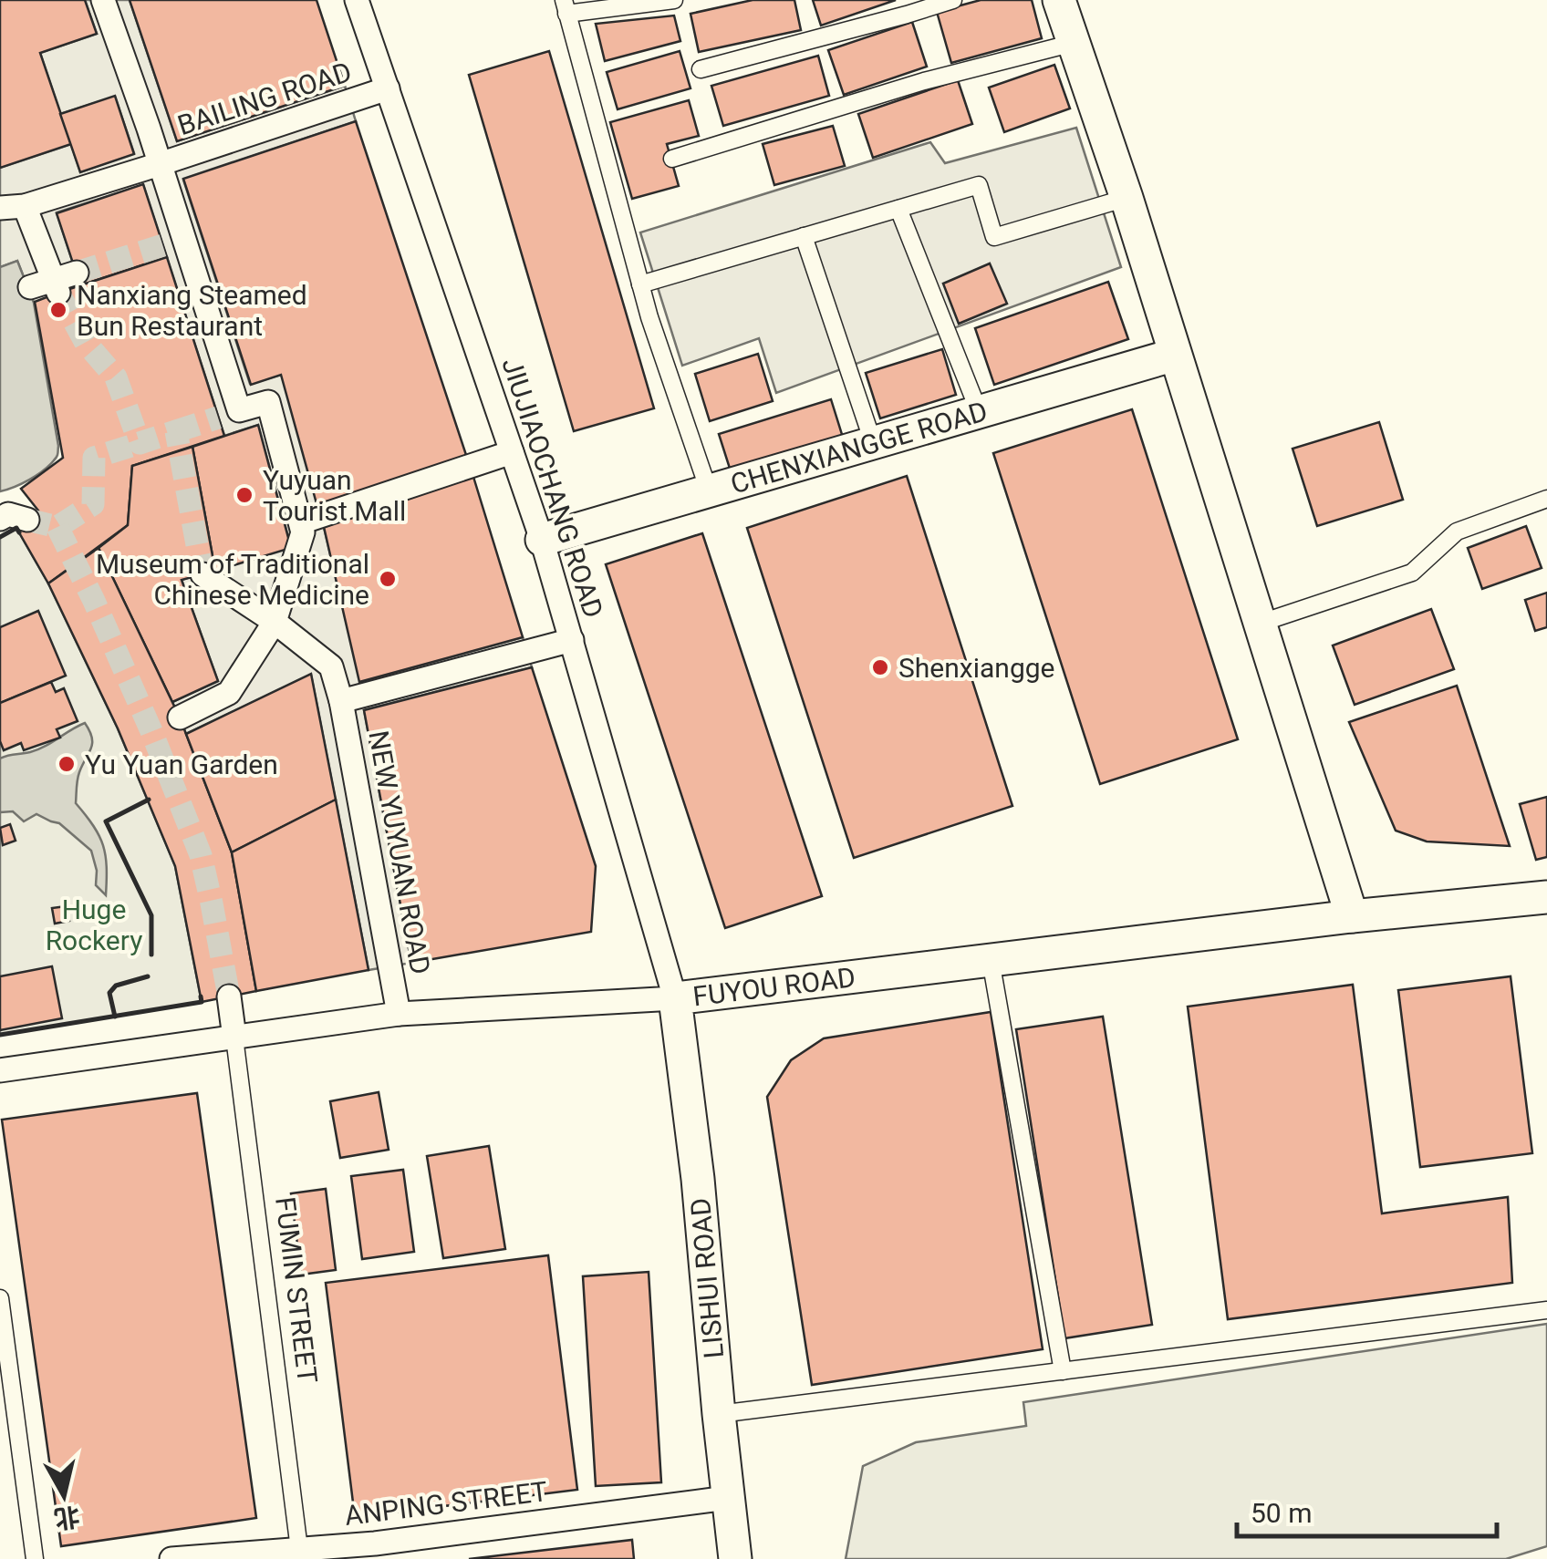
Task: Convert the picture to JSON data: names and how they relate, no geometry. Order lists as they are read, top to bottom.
{
  "streets": {
    "street": [
      "BAILING ROAD",
      "CHENXIANGGE ROAD",
      "JIUJIAOCHANG ROAD",
      "NEW YUYUAN ROAD",
      "FUYOU ROAD",
      "LISHUI ROAD",
      "ANPING STREET"
    ],
    "lane": ["FUMIN STREET"]
  },
  "crossings": [
    ["BAILING ROAD", "JIUJIAOCHANG ROAD"],
    ["CHENXIANGGE ROAD", "JIUJIAOCHANG ROAD"],
    ["JIUJIAOCHANG ROAD", "FUYOU ROAD"],
    ["JIUJIAOCHANG ROAD", "LISHUI ROAD"],
    ["NEW YUYUAN ROAD", "FUYOU ROAD"],
    ["FUYOU ROAD", "LISHUI ROAD"],
    ["FUYOU ROAD", "FUMIN STREET"],
    ["LISHUI ROAD", "ANPING STREET"],
    ["FUMIN STREET", "ANPING STREET"]
  ],
  "parks": ["Huge Rockery"],
  "places": [
    "Nanxiang Steamed Bun Restaurant",
    "Yuyuan Tourist Mall",
    "Museum of Traditional Chinese Medicine",
    "Shenxiangge",
    "Yu Yuan Garden"
  ],
  "scale_bar": "50 m",
  "north": "bottom"
}
